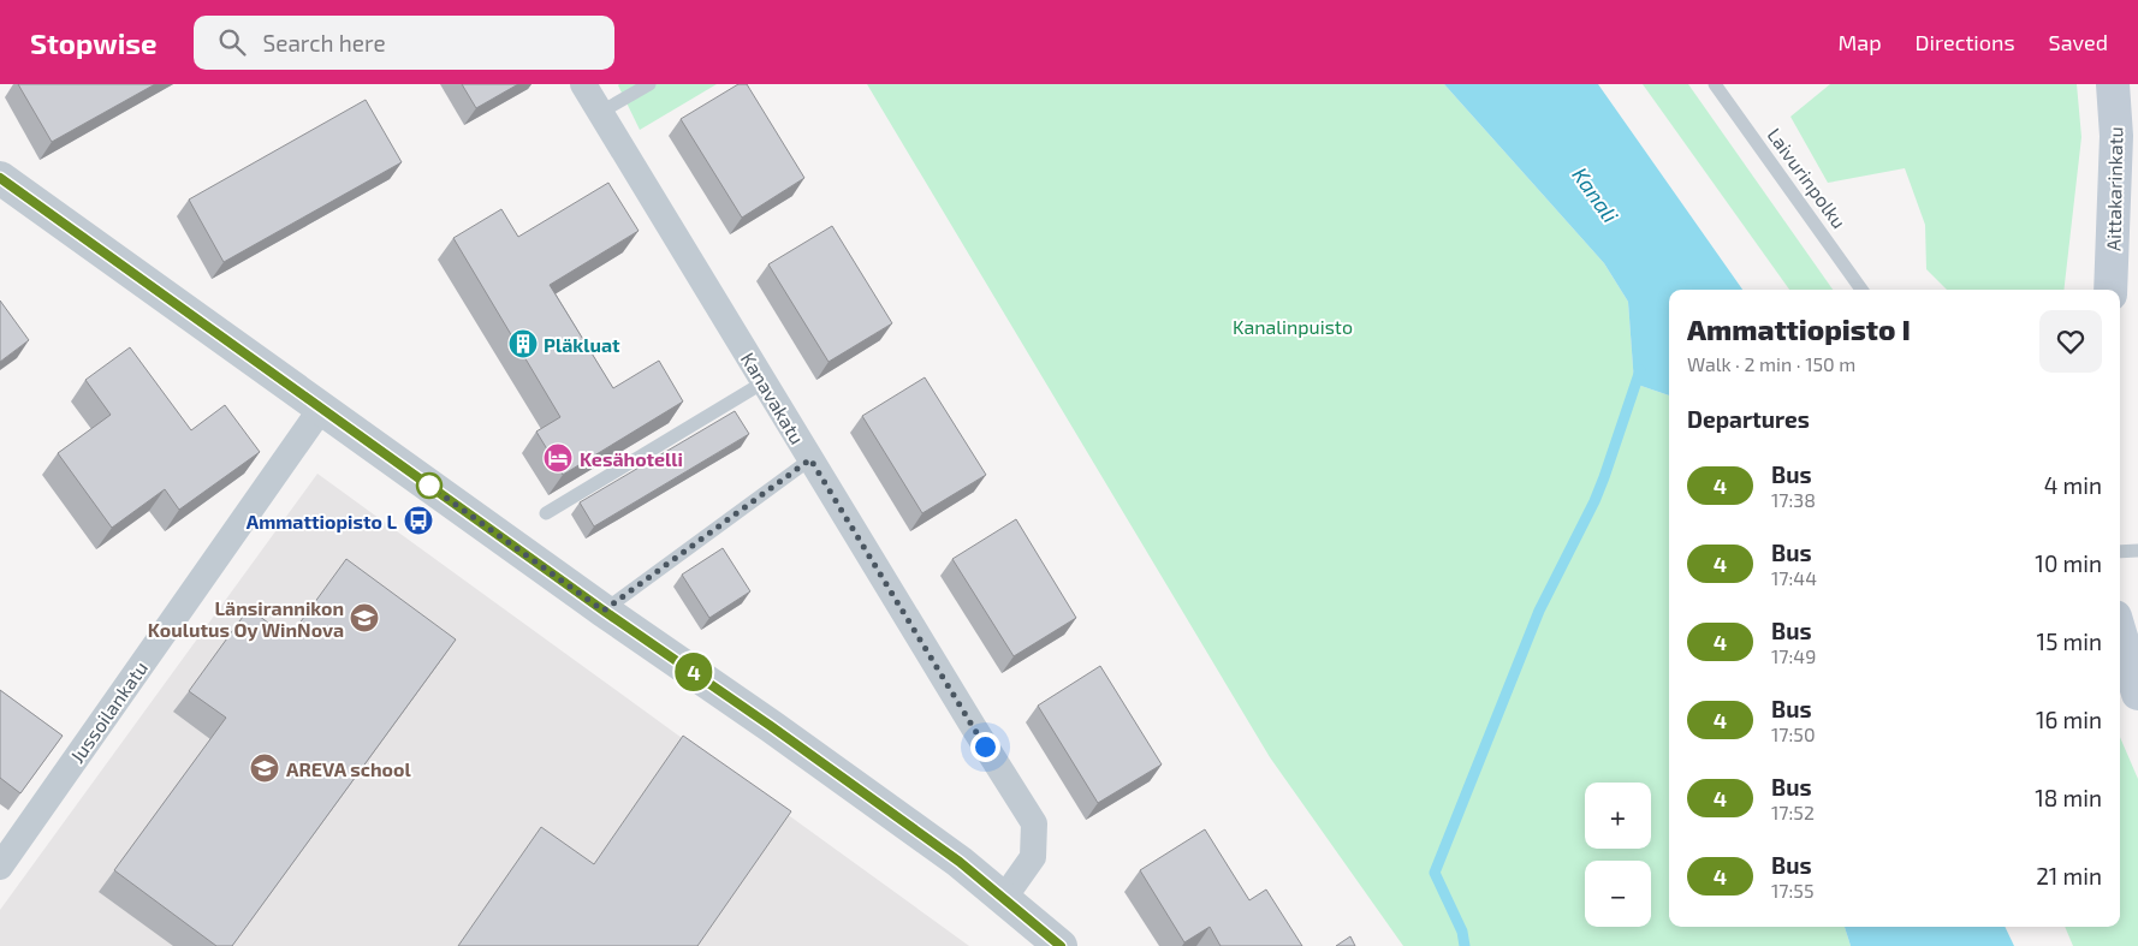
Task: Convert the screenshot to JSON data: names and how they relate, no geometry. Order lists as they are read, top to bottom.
{
  "streets": {
    "main road": ["Aittakarinkatu"],
    "street": ["Kanavakatu", "Jussoilankatu"],
    "lane": ["Laivurinpolku"]
  },
  "water": ["Kanali"],
  "parks": ["Kanalinpuisto"],
  "places": {
    "building": ["Pläkluat"],
    "hotel": ["Kesähotelli"],
    "bus stop": ["Ammattiopisto L"],
    "school or university": ["Länsirannikon Koulutus Oy WinNova", "AREVA school"]
  },
  "lines": ["bus line 4"],
  "page": {
    "header": "Stopwise",
    "search": "Search here",
    "nav": ["Map", "Directions", "Saved"],
    "on_map": "4",
    "heading": [
      ["Ammattiopisto I", "Walk · 2 min · 150 m"],
      "Departures"
    ],
    "list": [
      {
        "mark": "4",
        "name": "Bus",
        "note": "17:38",
        "value": "4 min"
      },
      {
        "mark": "4",
        "name": "Bus",
        "note": "17:44",
        "value": "10 min"
      },
      {
        "mark": "4",
        "name": "Bus",
        "note": "17:49",
        "value": "15 min"
      },
      {
        "mark": "4",
        "name": "Bus",
        "note": "17:50",
        "value": "16 min"
      },
      {
        "mark": "4",
        "name": "Bus",
        "note": "17:52",
        "value": "18 min"
      },
      {
        "mark": "4",
        "name": "Bus",
        "note": "17:55",
        "value": "21 min"
      }
    ],
    "map_buttons": ["+", "−"]
  }
}
